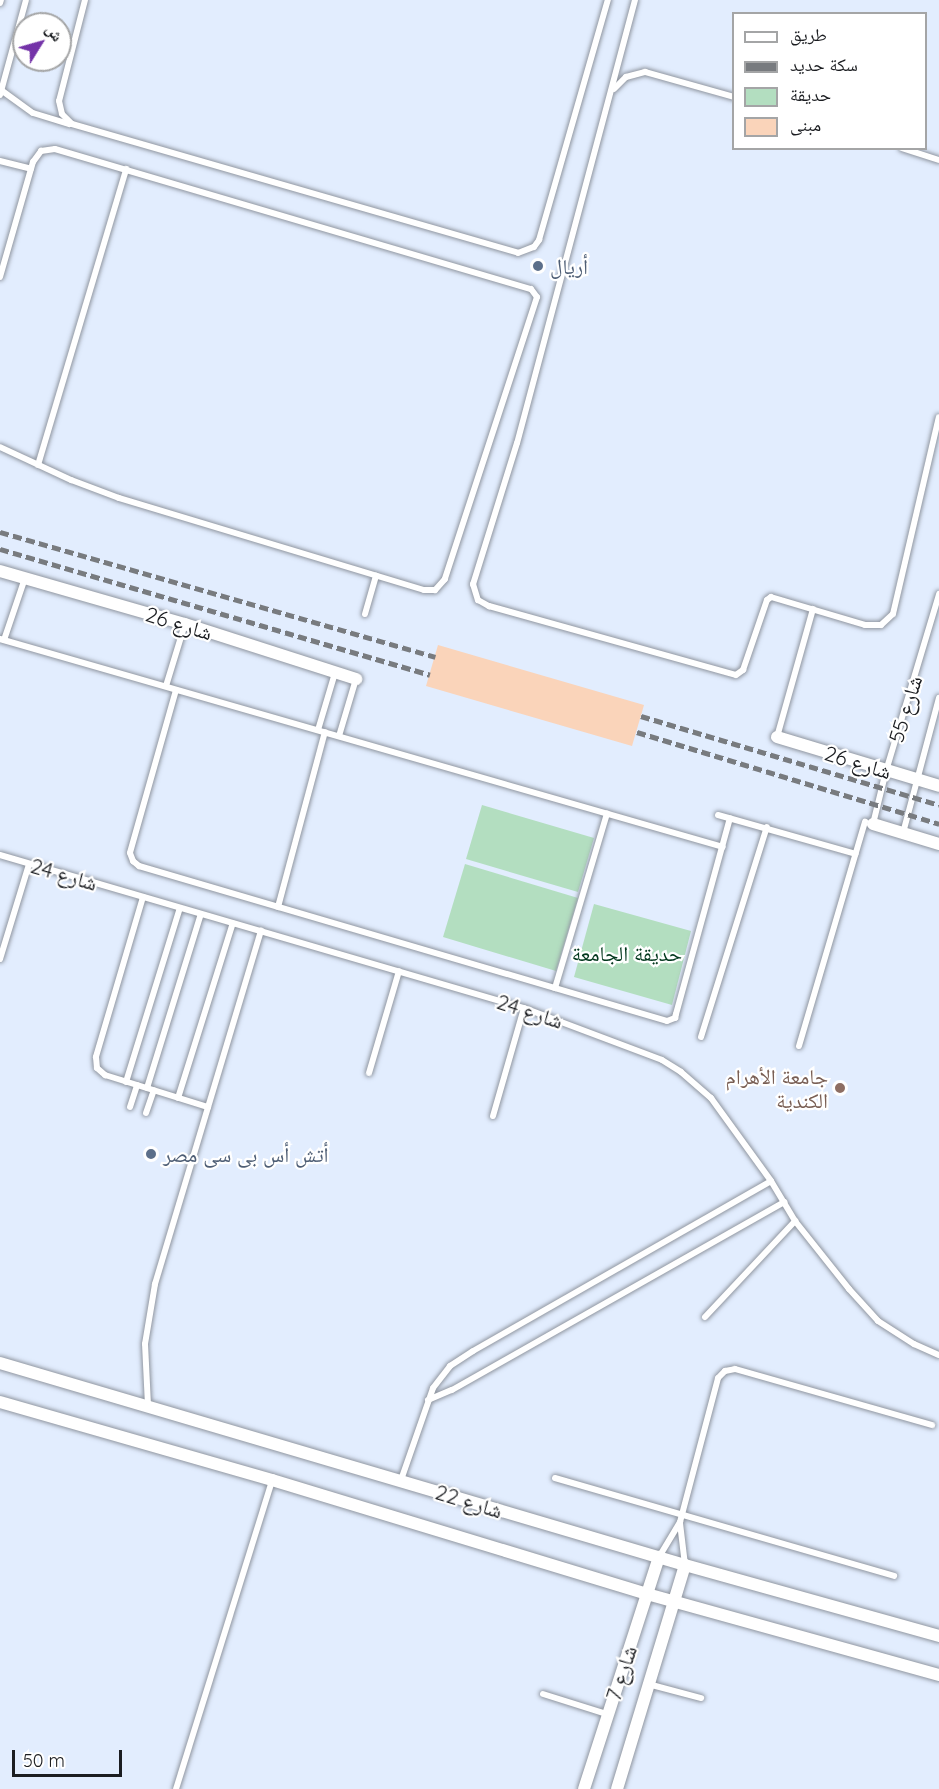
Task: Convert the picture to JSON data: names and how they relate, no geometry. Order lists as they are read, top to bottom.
{
  "streets": {
    "street": ["شارع 26", "شارع 22", "شارع 7"],
    "lane": ["شارع 55", "شارع 24"]
  },
  "crossings": [
    ["شارع 26", "شارع 55"],
    ["شارع 22", "شارع 7"]
  ],
  "parks": ["حديقة الجامعة"],
  "places": ["أريال", "جامعة الأهرام الكندية", "أتش أس بى سى مصر"],
  "legend": [
    "طريق",
    "سكة حديد",
    "حديقة",
    "مبنى"
  ],
  "scale_bar": "50 m",
  "north": "top right"
}
